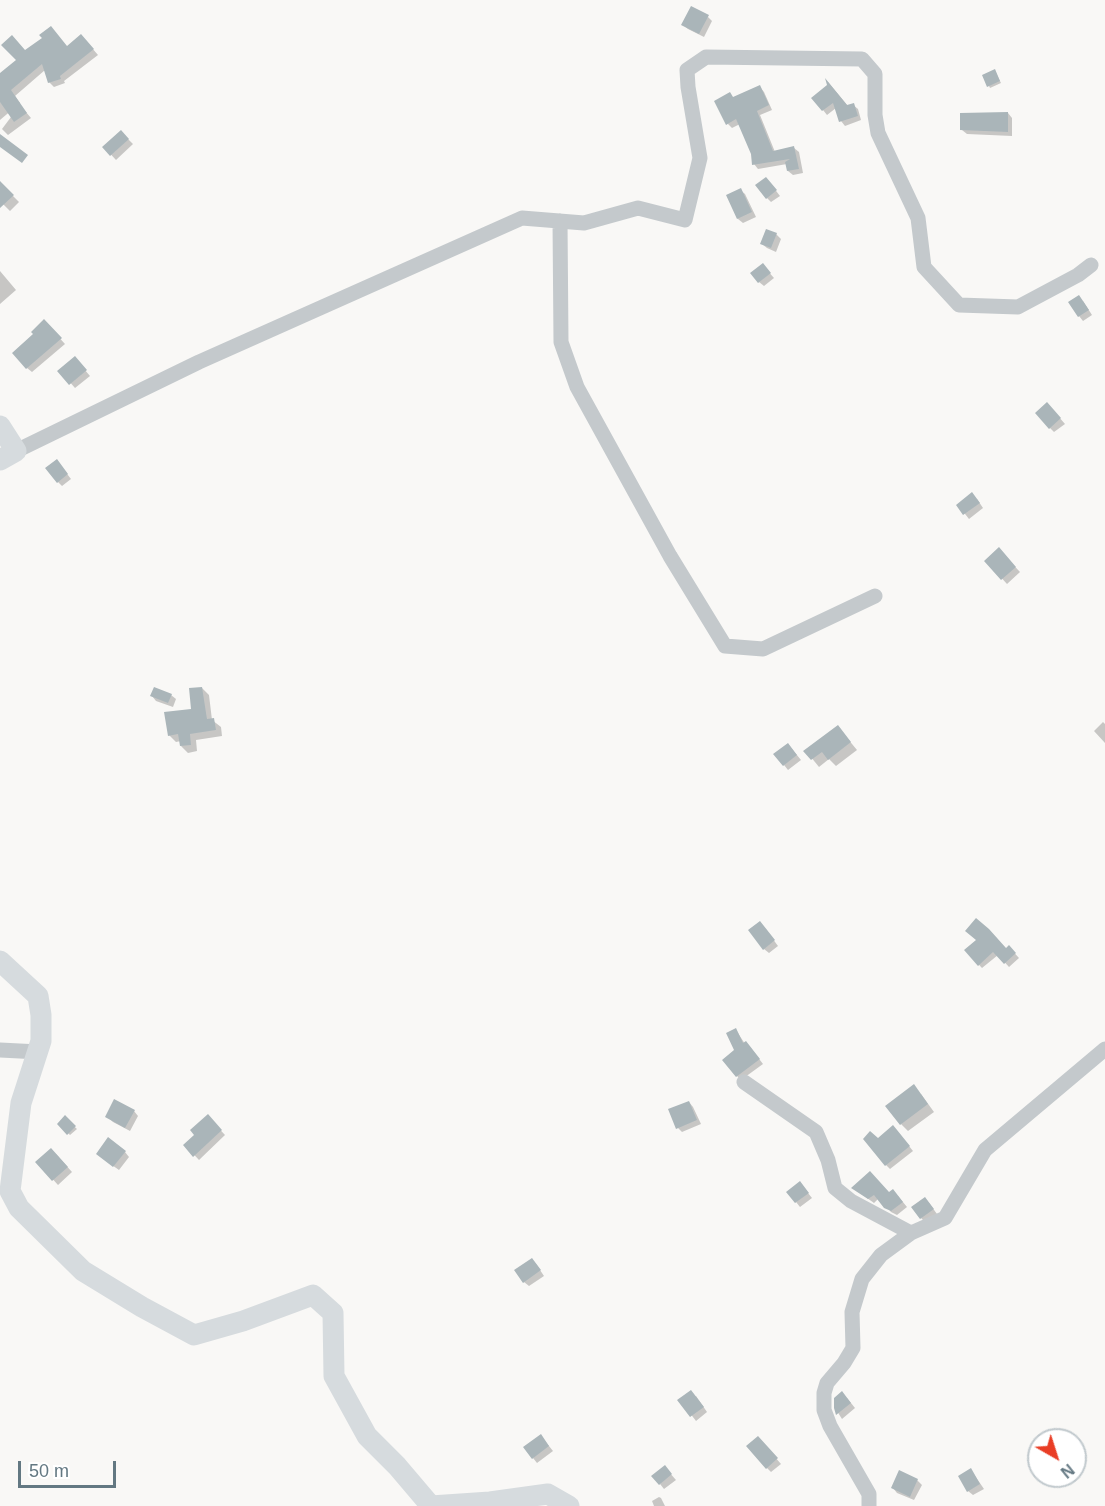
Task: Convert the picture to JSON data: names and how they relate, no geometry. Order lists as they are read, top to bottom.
{
  "scale_bar": "50 m",
  "north": "bottom right"
}
